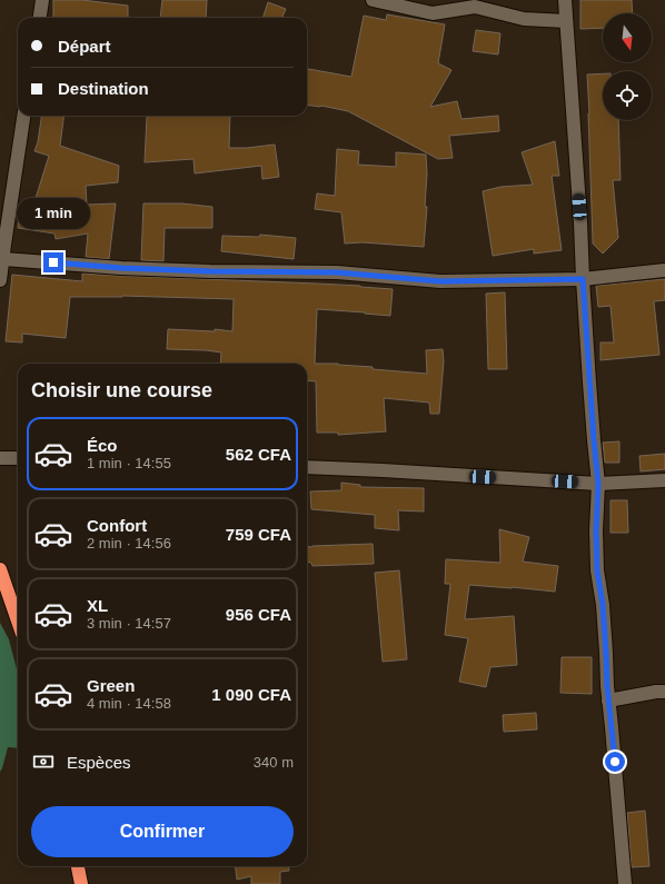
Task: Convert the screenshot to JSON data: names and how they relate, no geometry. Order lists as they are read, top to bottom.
{
  "north": "bottom",
  "page": {
    "banner": ["Départ", "Destination"],
    "bubble": "1 min",
    "heading": "Choisir une course",
    "list": [
      {
        "name": "Éco",
        "note": "1 min · 14:55",
        "value": "562 CFA"
      },
      {
        "name": "Confort",
        "note": "2 min · 14:56",
        "value": "759 CFA"
      },
      {
        "name": "XL",
        "note": "3 min · 14:57",
        "value": "956 CFA"
      },
      {
        "name": "Green",
        "note": "4 min · 14:58",
        "value": "1 090 CFA"
      }
    ],
    "pay": ["Espèces", "340 m"],
    "buttons": "Confirmer"
  }
}
